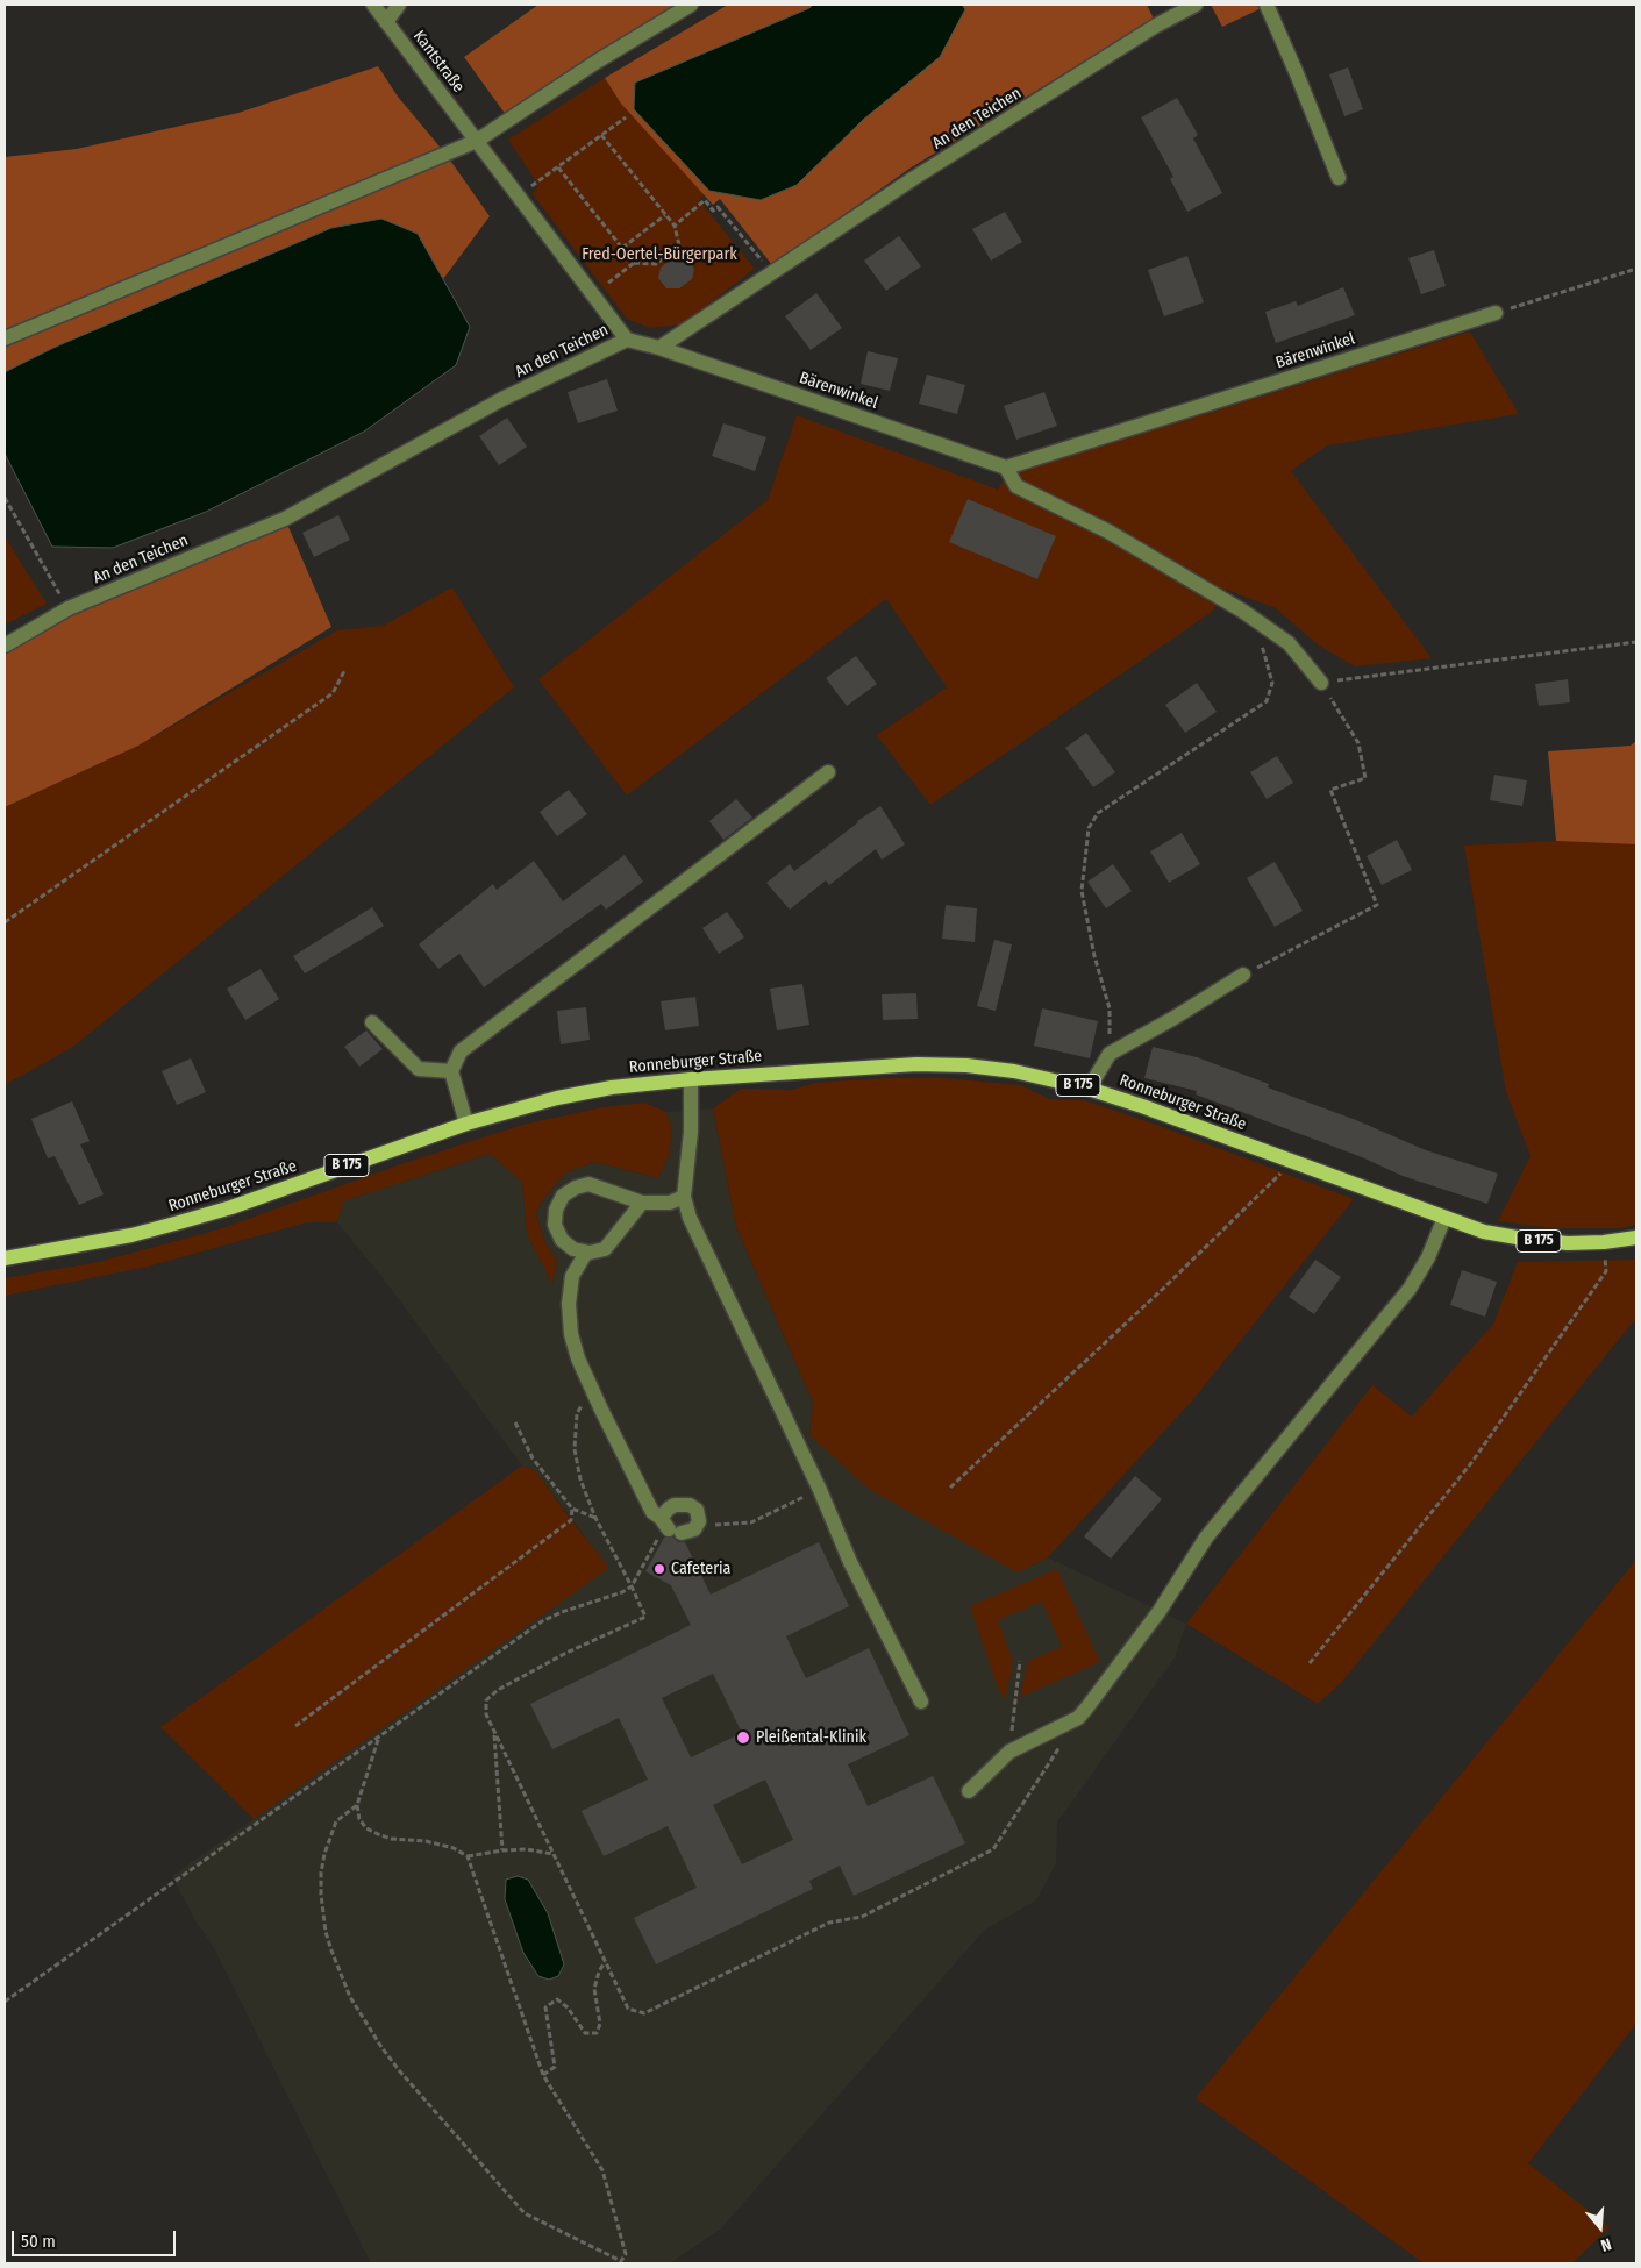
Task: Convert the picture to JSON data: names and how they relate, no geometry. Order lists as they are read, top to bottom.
{
  "streets": {
    "main road": ["Ronneburger Straße", "B 175"],
    "street": ["Kantstraße", "An den Teichen", "Bärenwinkel"]
  },
  "crossings": [
    ["Kantstraße", "An den Teichen"],
    ["An den Teichen", "Bärenwinkel"]
  ],
  "parks": ["Fred-Oertel-Bürgerpark"],
  "places": ["Cafeteria", "Pleißental-Klinik"],
  "scale_bar": "50 m",
  "north": "bottom"
}
